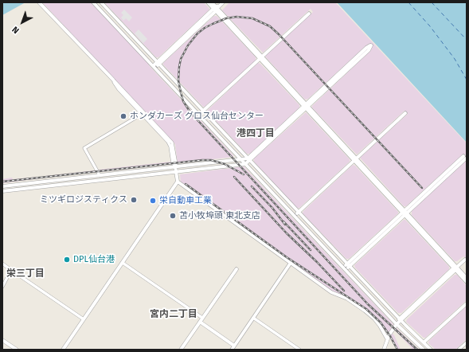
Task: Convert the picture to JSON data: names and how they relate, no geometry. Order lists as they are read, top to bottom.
{
  "districts": ["港四丁目", "栄三丁目", "宮内二丁目"],
  "places": [
    "ホンダカーズ グロス仙台センター",
    "ミツギロジスティクス",
    "栄自動車工業",
    "苫小牧埠頭 東北支店",
    "DPL仙台港"
  ],
  "north": "bottom left"
}
